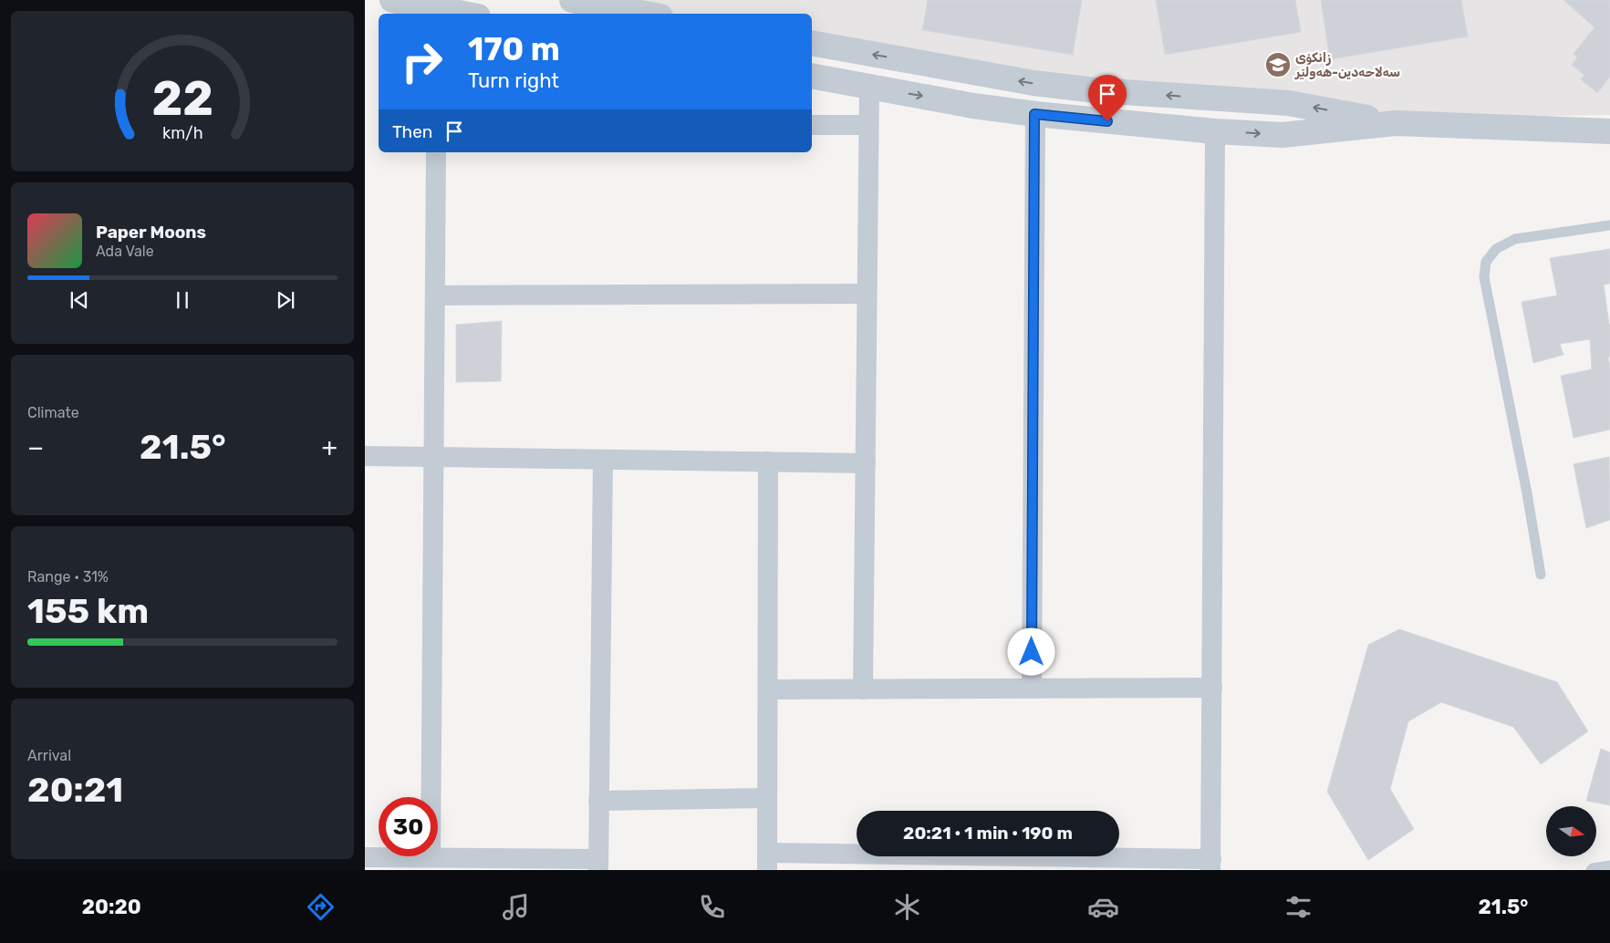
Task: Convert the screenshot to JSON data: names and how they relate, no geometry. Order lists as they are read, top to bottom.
{
  "places": {
    "school or university": ["زانکۆی سەلاحەدین-هەولێر"]
  },
  "north": "right",
  "page": {
    "turn": ["170 m", "Turn right"],
    "then": "Then",
    "song": ["Paper Moons", "Ada Vale"],
    "tile": [
      "Climate",
      ["Range · 31%", "155 km"],
      ["Arrival", "20:21"]
    ],
    "heat": ["−", "21.5°", "+"],
    "limit": "30",
    "trip": "20:21 · 1 min · 190 m",
    "tabs": ["20:20", "21.5°"],
    "gauge": ["22", "km/h"]
  }
}
